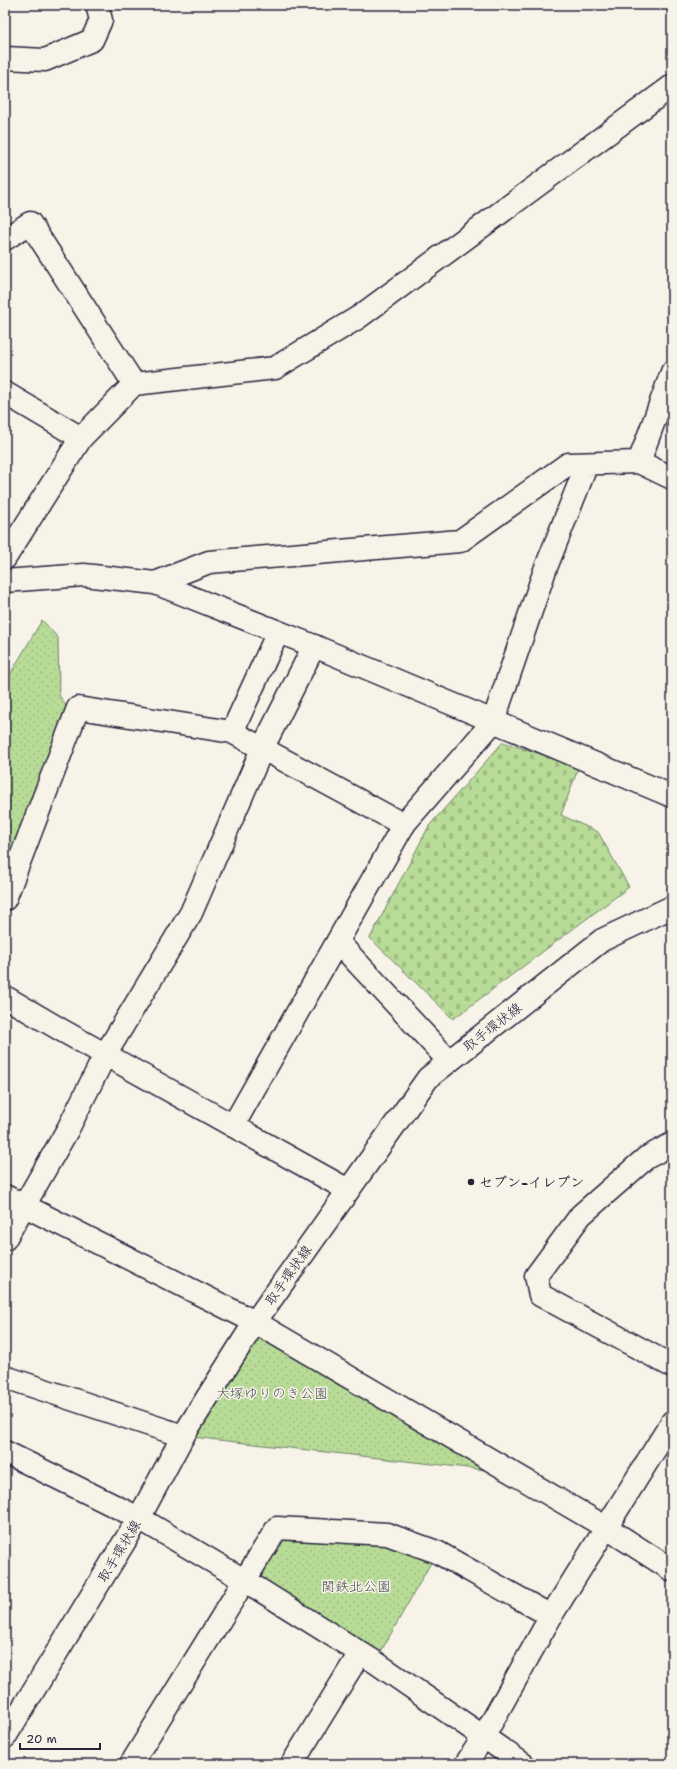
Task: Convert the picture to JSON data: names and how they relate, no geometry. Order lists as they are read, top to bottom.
{
  "streets": {
    "street": ["取手環状線"]
  },
  "parks": ["大塚ゆりのき公園", "関鉄北公園"],
  "places": ["セブン-イレブン"],
  "scale_bar": "20 m"
}
